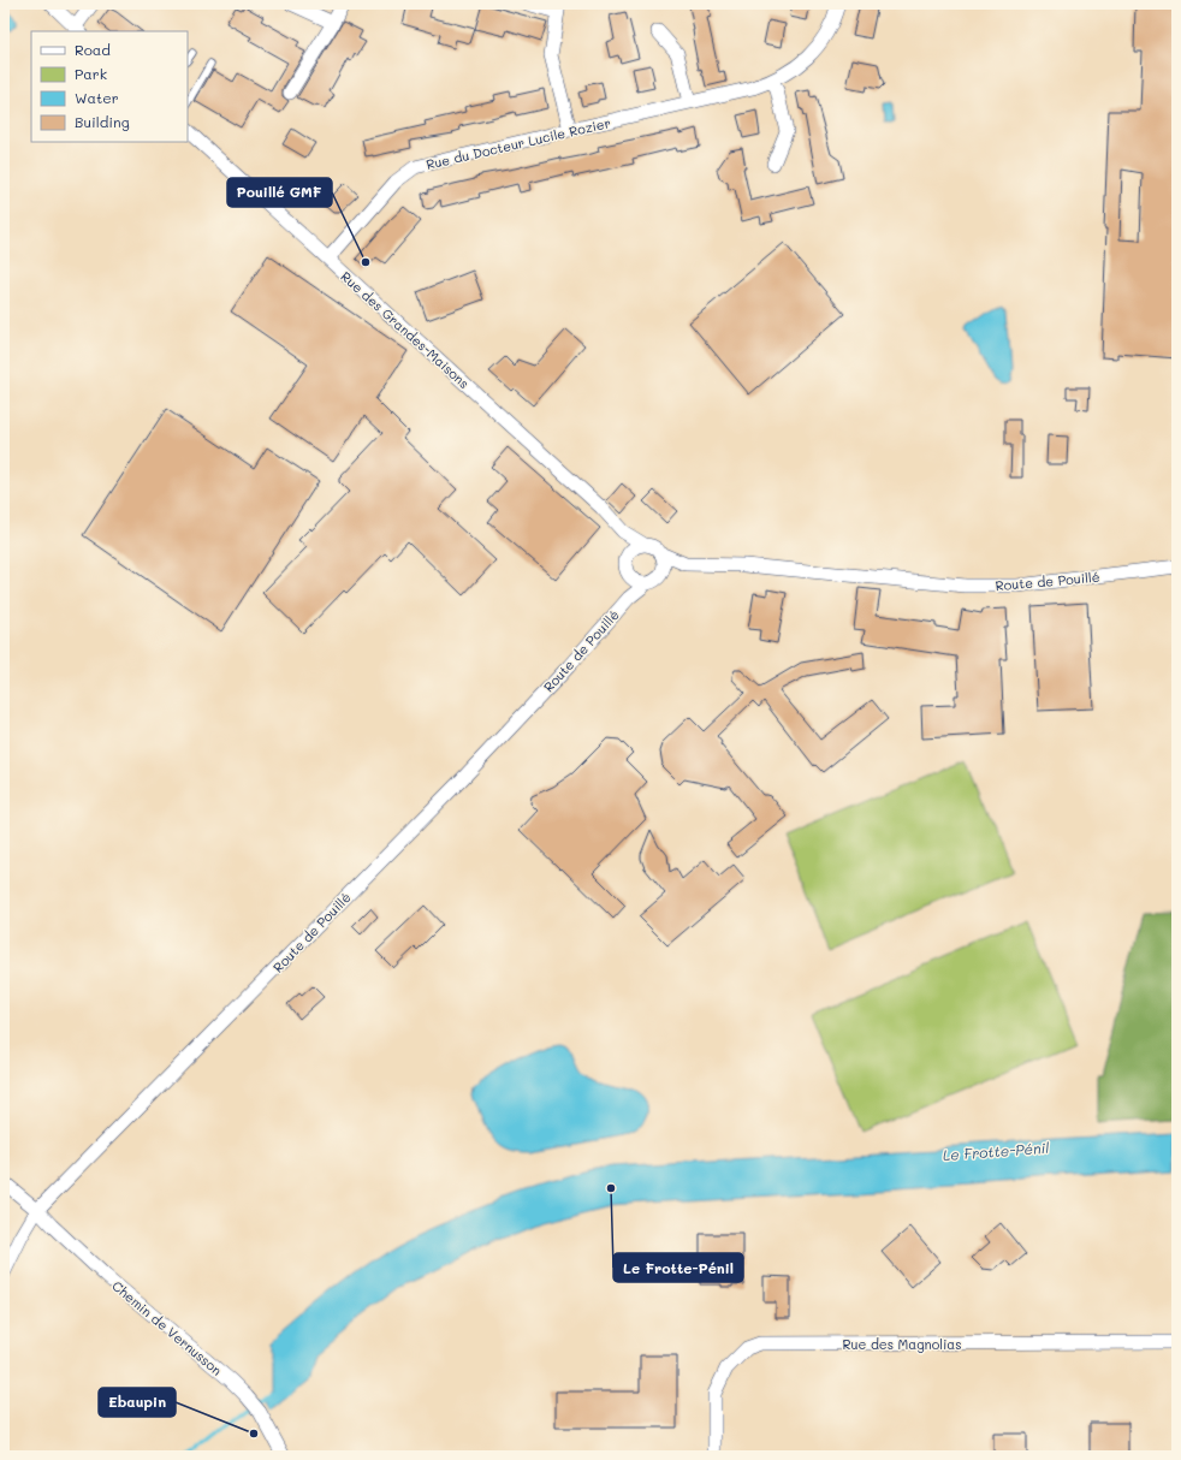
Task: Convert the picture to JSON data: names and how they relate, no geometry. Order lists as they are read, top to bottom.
{
  "streets": {
    "street": [
      "Rue du Docteur Lucile Rozier",
      "Rue des Grandes-Maisons",
      "Route de Pouillé",
      "Chemin de Vernusson",
      "Rue des Magnolias"
    ]
  },
  "crossings": [
    ["Rue du Docteur Lucile Rozier", "Rue des Grandes-Maisons"],
    ["Route de Pouillé", "Chemin de Vernusson"]
  ],
  "water": ["Le Frotte-Pénil"],
  "places": ["Pouillé GMF", "Le Frotte-Pénil", "Ebaupin"],
  "legend": [
    "Road",
    "Park",
    "Water",
    "Building"
  ]
}
